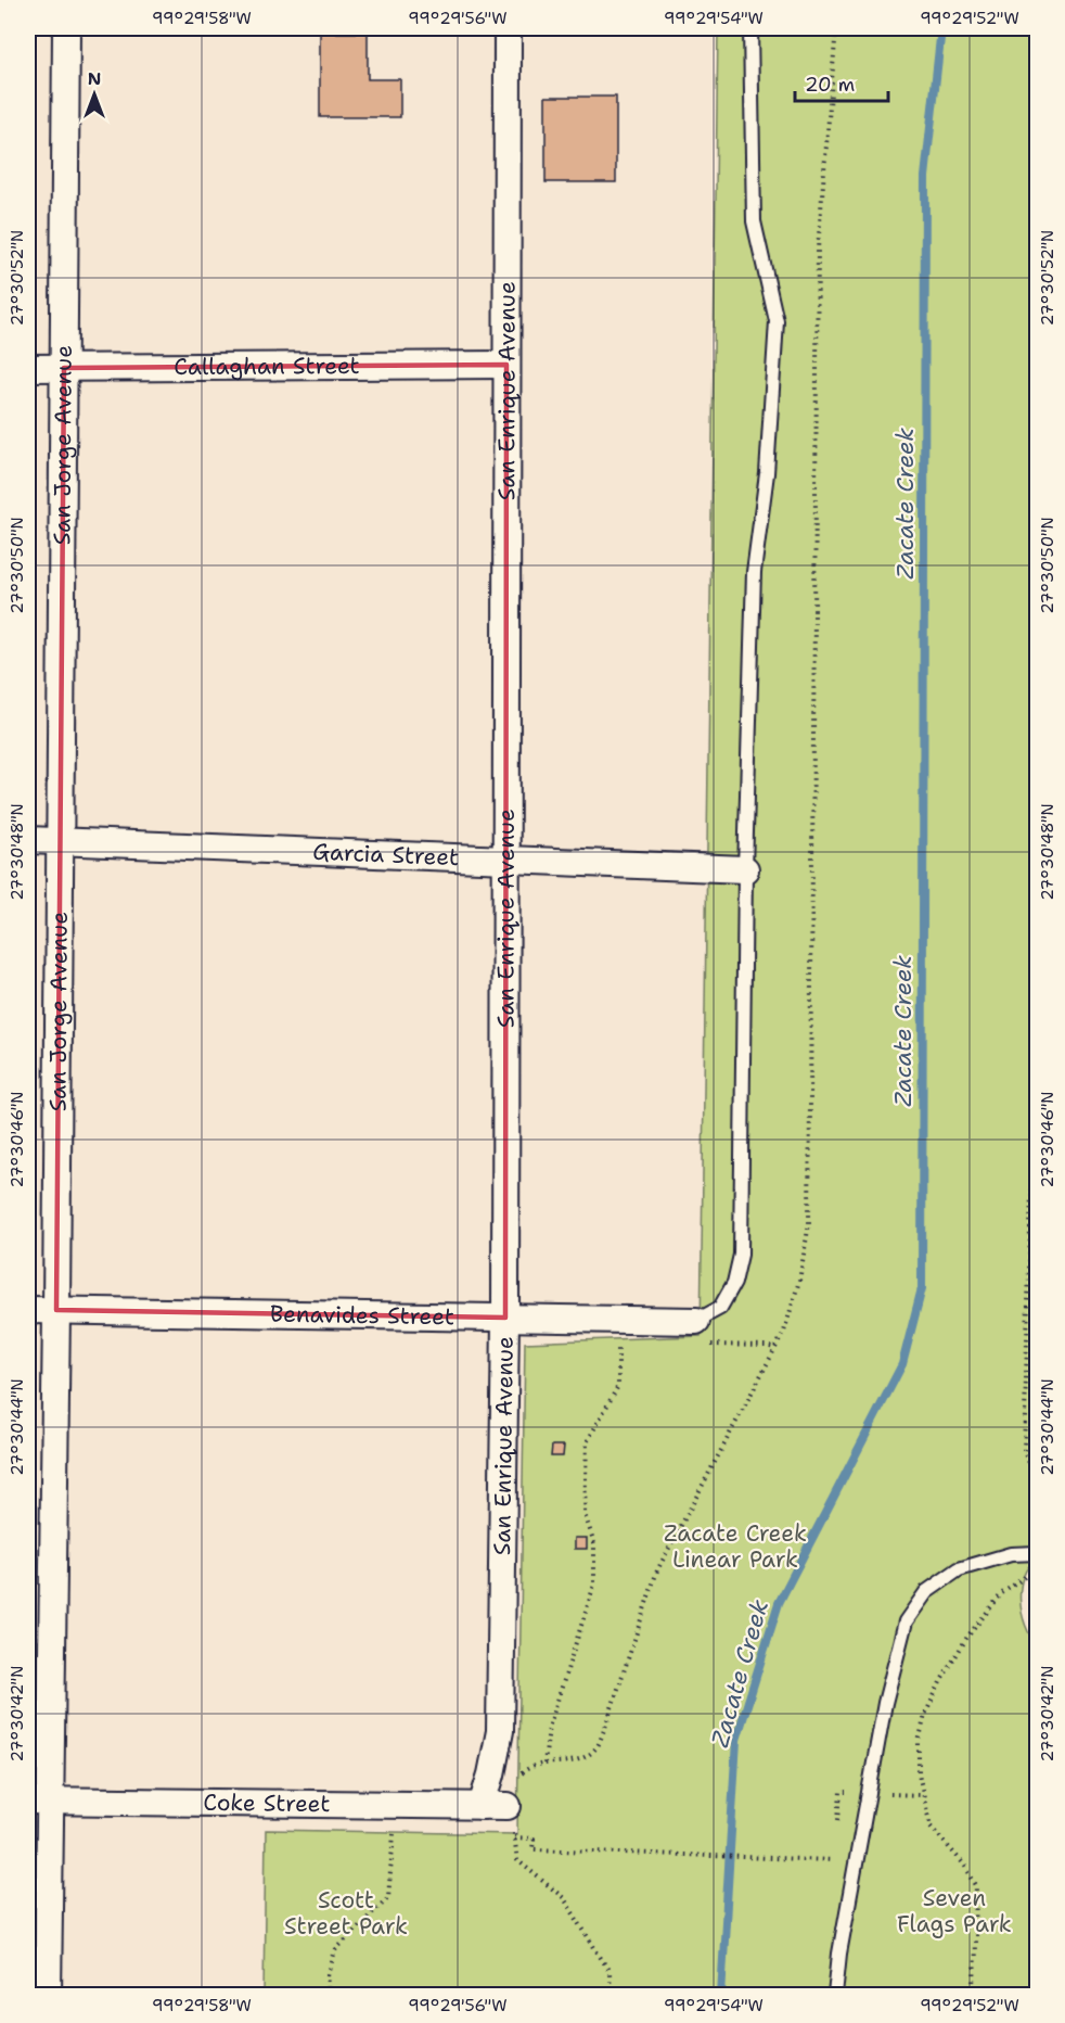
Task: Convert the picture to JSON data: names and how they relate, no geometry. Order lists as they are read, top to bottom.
{
  "streets": {
    "street": [
      "Callaghan Street",
      "San Enrique Avenue",
      "San Jorge Avenue",
      "Garcia Street",
      "Benavides Street",
      "Coke Street"
    ]
  },
  "crossings": [
    ["Callaghan Street", "San Enrique Avenue"],
    ["Callaghan Street", "San Jorge Avenue"],
    ["San Enrique Avenue", "Garcia Street"],
    ["San Enrique Avenue", "Benavides Street"],
    ["San Enrique Avenue", "Coke Street"],
    ["San Jorge Avenue", "Garcia Street"],
    ["San Jorge Avenue", "Benavides Street"],
    ["San Jorge Avenue", "Coke Street"]
  ],
  "water": ["Zacate Creek"],
  "parks": ["Zacate Creek Linear Park", "Seven Flags Park", "Scott Street Park"],
  "scale_bar": "20 m",
  "north": "top",
  "coordinates": [
    "99°29'58\"W",
    "99°29'56\"W",
    "99°29'54\"W",
    "99°29'52\"W",
    "27°30'52\"N",
    "27°30'50\"N",
    "27°30'48\"N",
    "27°30'46\"N",
    "27°30'44\"N",
    "27°30'42\"N"
  ]
}
